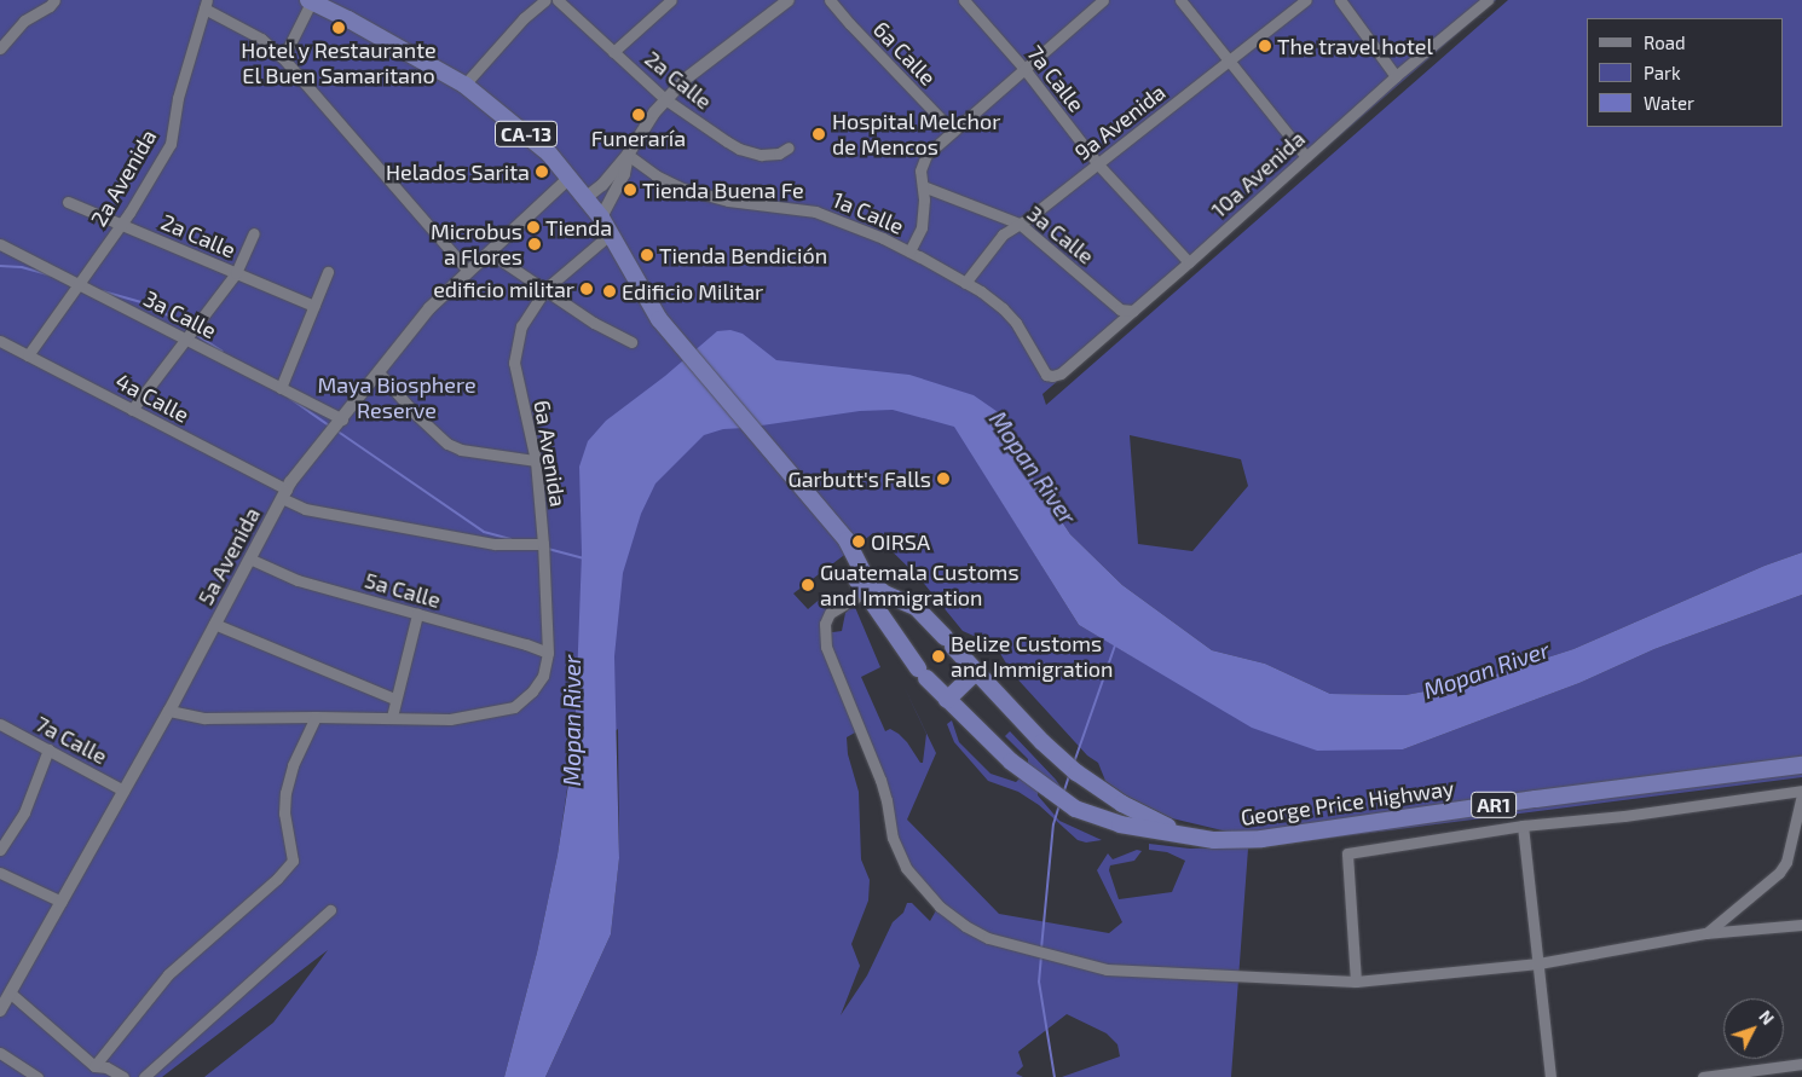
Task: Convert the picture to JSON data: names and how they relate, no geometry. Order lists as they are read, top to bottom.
{
  "streets": {
    "highway": ["CA-13", "George Price Highway", "AR1"],
    "street": [
      "6a Calle",
      "7a Calle",
      "2a Calle",
      "9a Avenida",
      "10a Avenida",
      "2a Avenida",
      "1a Calle",
      "3a Calle",
      "4a Calle",
      "6a Avenida",
      "5a Avenida",
      "5a Calle"
    ]
  },
  "crossings": [
    ["7a Calle", "9a Avenida"],
    ["7a Calle", "10a Avenida"],
    ["7a Calle", "5a Avenida"],
    ["2a Calle", "2a Avenida"],
    ["9a Avenida", "1a Calle"],
    ["9a Avenida", "3a Calle"],
    ["CA-13", "6a Avenida"],
    ["CA-13", "5a Avenida"],
    ["CA-13", "George Price Highway"],
    ["10a Avenida", "1a Calle"],
    ["10a Avenida", "3a Calle"],
    ["2a Avenida", "3a Calle"],
    ["2a Avenida", "4a Calle"],
    ["3a Calle", "5a Avenida"],
    ["4a Calle", "6a Avenida"],
    ["4a Calle", "5a Avenida"],
    ["6a Avenida", "5a Calle"],
    ["5a Avenida", "5a Calle"]
  ],
  "water": ["Mopan River"],
  "parks": ["Maya Biosphere Reserve"],
  "places": [
    "Hotel y Restaurante El Buen Samaritano",
    "The travel hotel",
    "Funeraría",
    "Hospital Melchor de Mencos",
    "Helados Sarita",
    "Tienda Buena Fe",
    "Tienda",
    "Microbus a Flores",
    "Tienda Bendición",
    "edificio militar",
    "Edificio Militar",
    "Garbutt's Falls",
    "OIRSA",
    "Guatemala Customs and Immigration",
    "Belize Customs and Immigration"
  ],
  "legend": ["Road", "Park", "Water"],
  "north": "top right"
}
